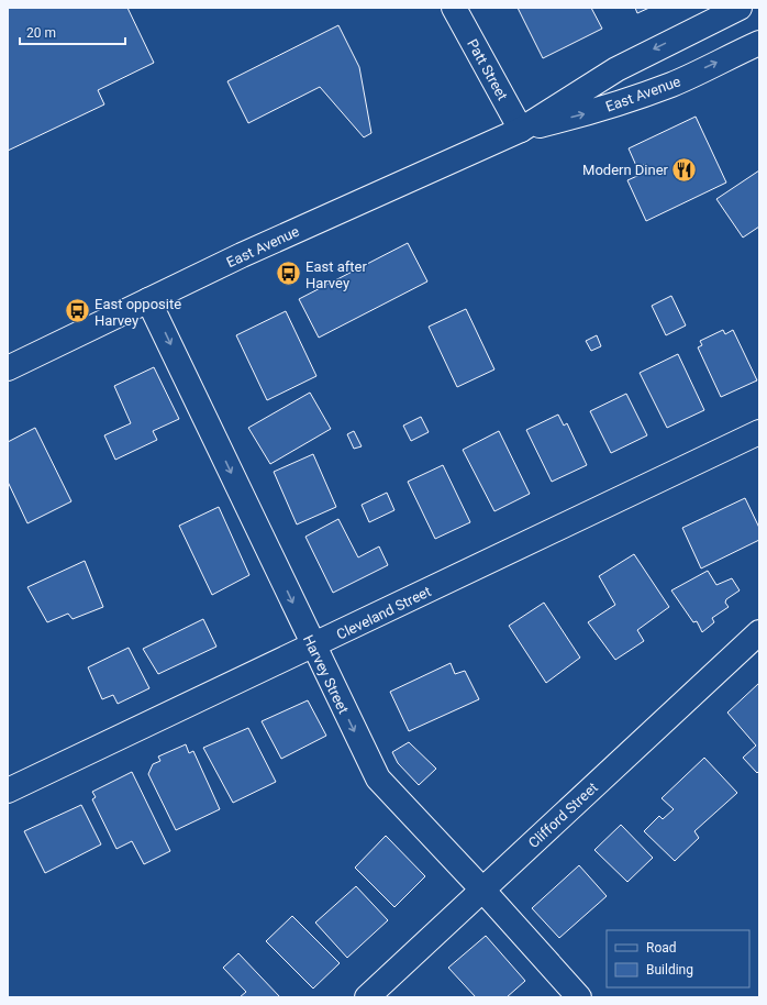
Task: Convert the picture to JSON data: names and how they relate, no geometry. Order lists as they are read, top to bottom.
{
  "streets": {
    "street": [
      "Patt Street",
      "East Avenue",
      "Cleveland Street",
      "Harvey Street",
      "Clifford Street"
    ]
  },
  "crossings": [
    ["Patt Street", "East Avenue"],
    ["East Avenue", "Harvey Street"],
    ["Cleveland Street", "Harvey Street"],
    ["Harvey Street", "Clifford Street"]
  ],
  "one_way": ["Harvey Street"],
  "places": {
    "restaurant": ["Modern Diner"],
    "bus stop": ["East after Harvey", "East opposite Harvey"]
  },
  "legend": ["Road", "Building"],
  "scale_bar": "20 m"
}
